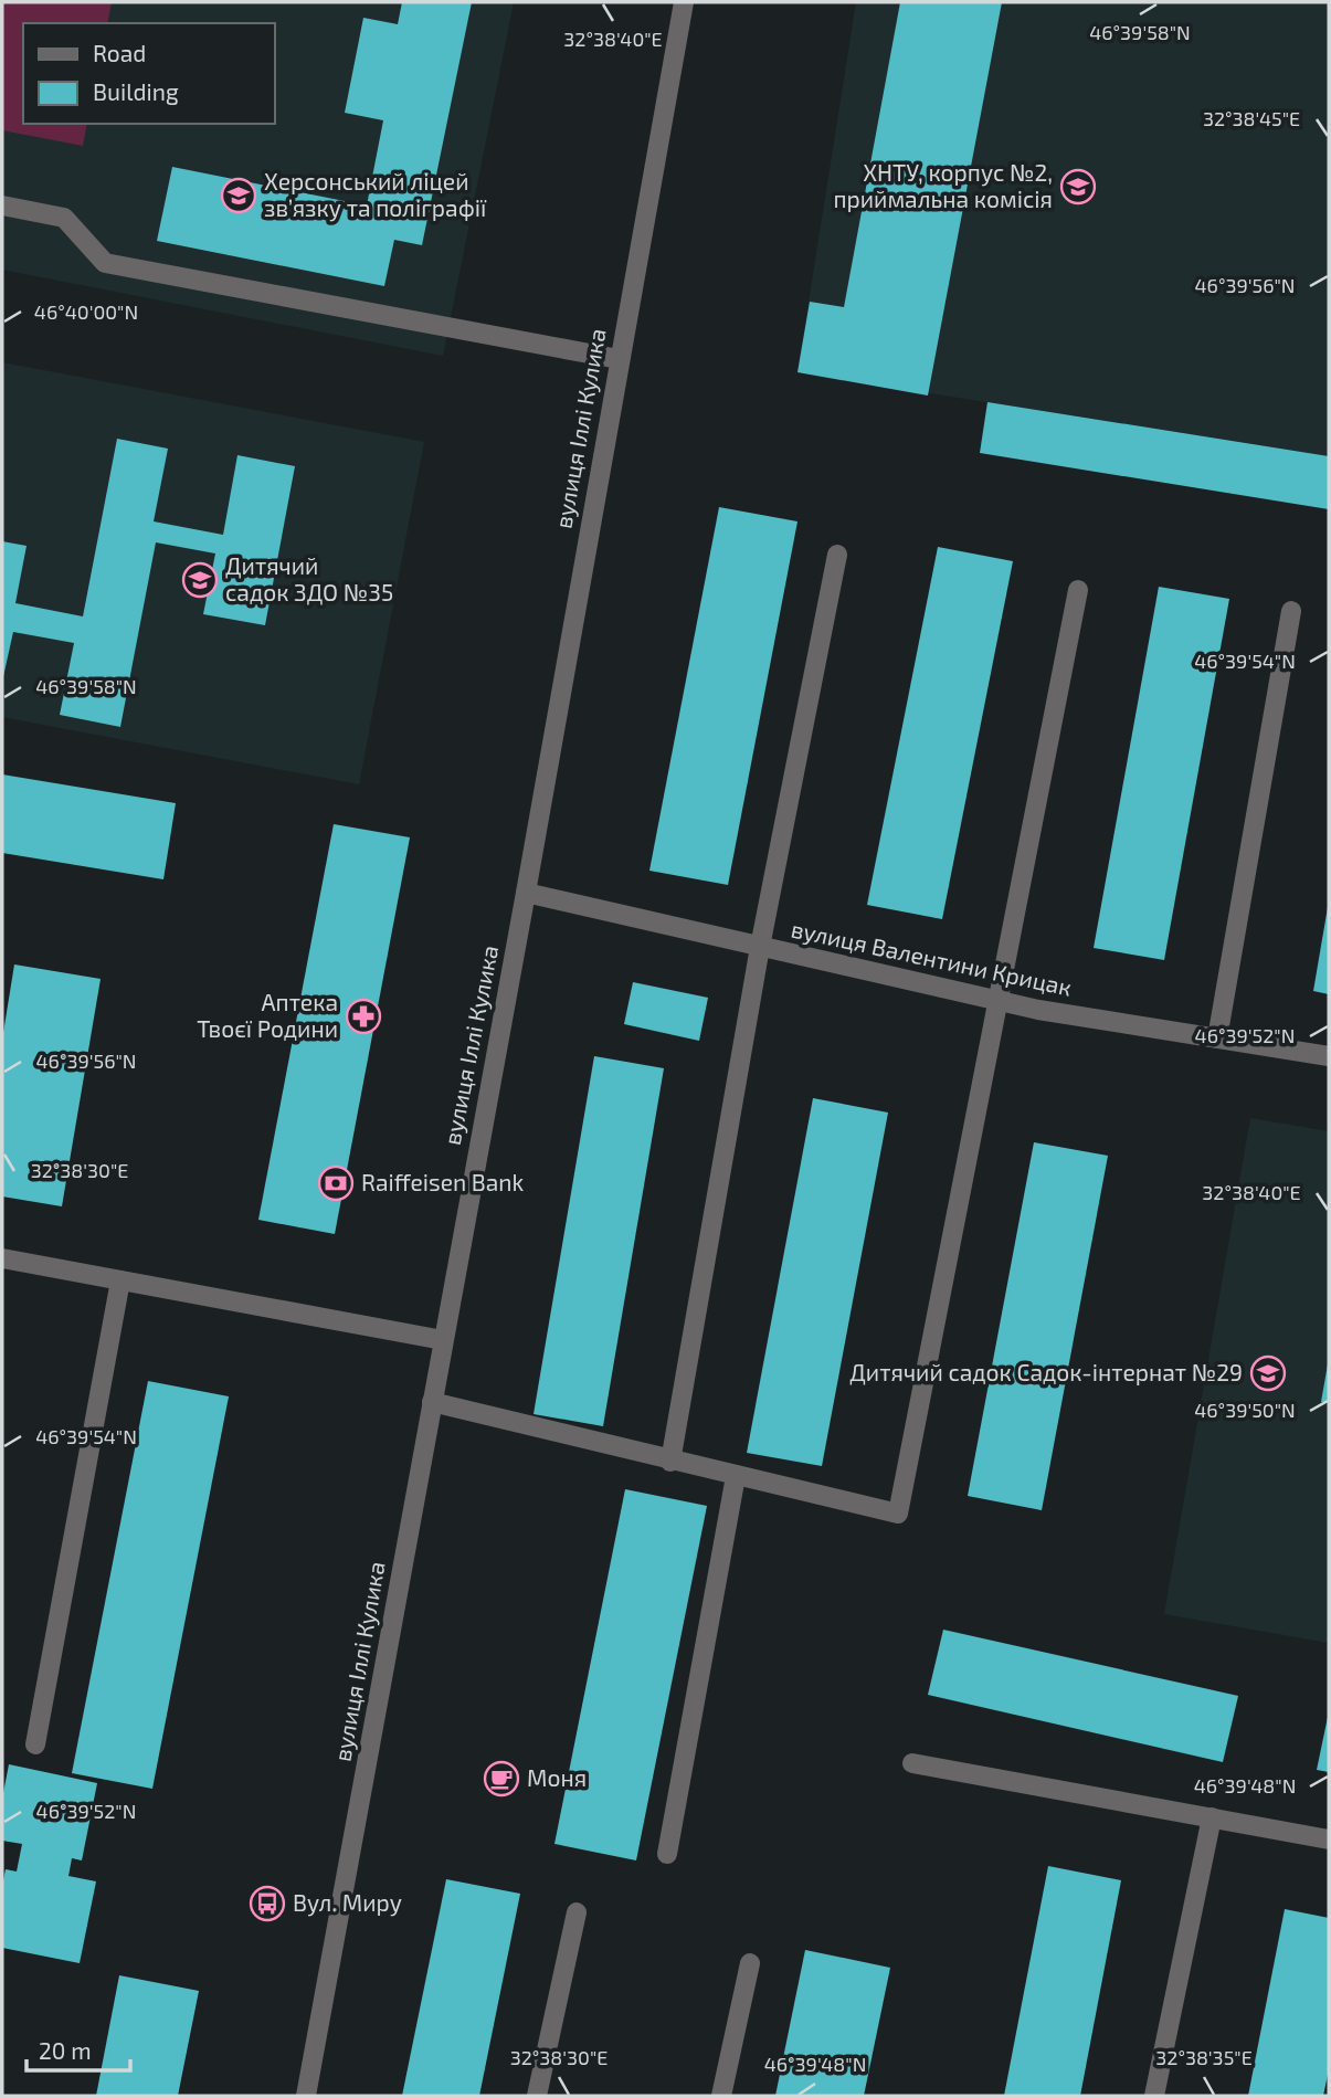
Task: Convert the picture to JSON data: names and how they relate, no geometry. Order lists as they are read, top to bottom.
{
  "streets": {
    "street": ["вулиця Іллі Кулика", "вулиця Валентини Крицак"]
  },
  "crossings": [
    ["вулиця Іллі Кулика", "вулиця Валентини Крицак"]
  ],
  "places": {
    "school or university": [
      "ХНТУ, корпус №2, приймальна комісія",
      "Херсонський ліцей зв’язку та поліграфії",
      "Дитячий садок ЗДО №35",
      "Дитячий садок Садок-інтернат №29"
    ],
    "pharmacy": ["Аптека Твоєї Родини"],
    "bank": ["Raiffeisen Bank"],
    "cafe": ["Моня"],
    "bus stop": ["Вул. Миру"]
  },
  "legend": ["Road", "Building"],
  "scale_bar": "20 m",
  "coordinates": [
    "46°39'58\"N",
    "32°38'40\"E",
    "32°38'45\"E",
    "46°39'56\"N",
    "46°40'00\"N",
    "46°39'54\"N",
    "46°39'52\"N",
    "32°38'30\"E",
    "46°39'50\"N",
    "46°39'48\"N",
    "32°38'35\"E"
  ]
}
